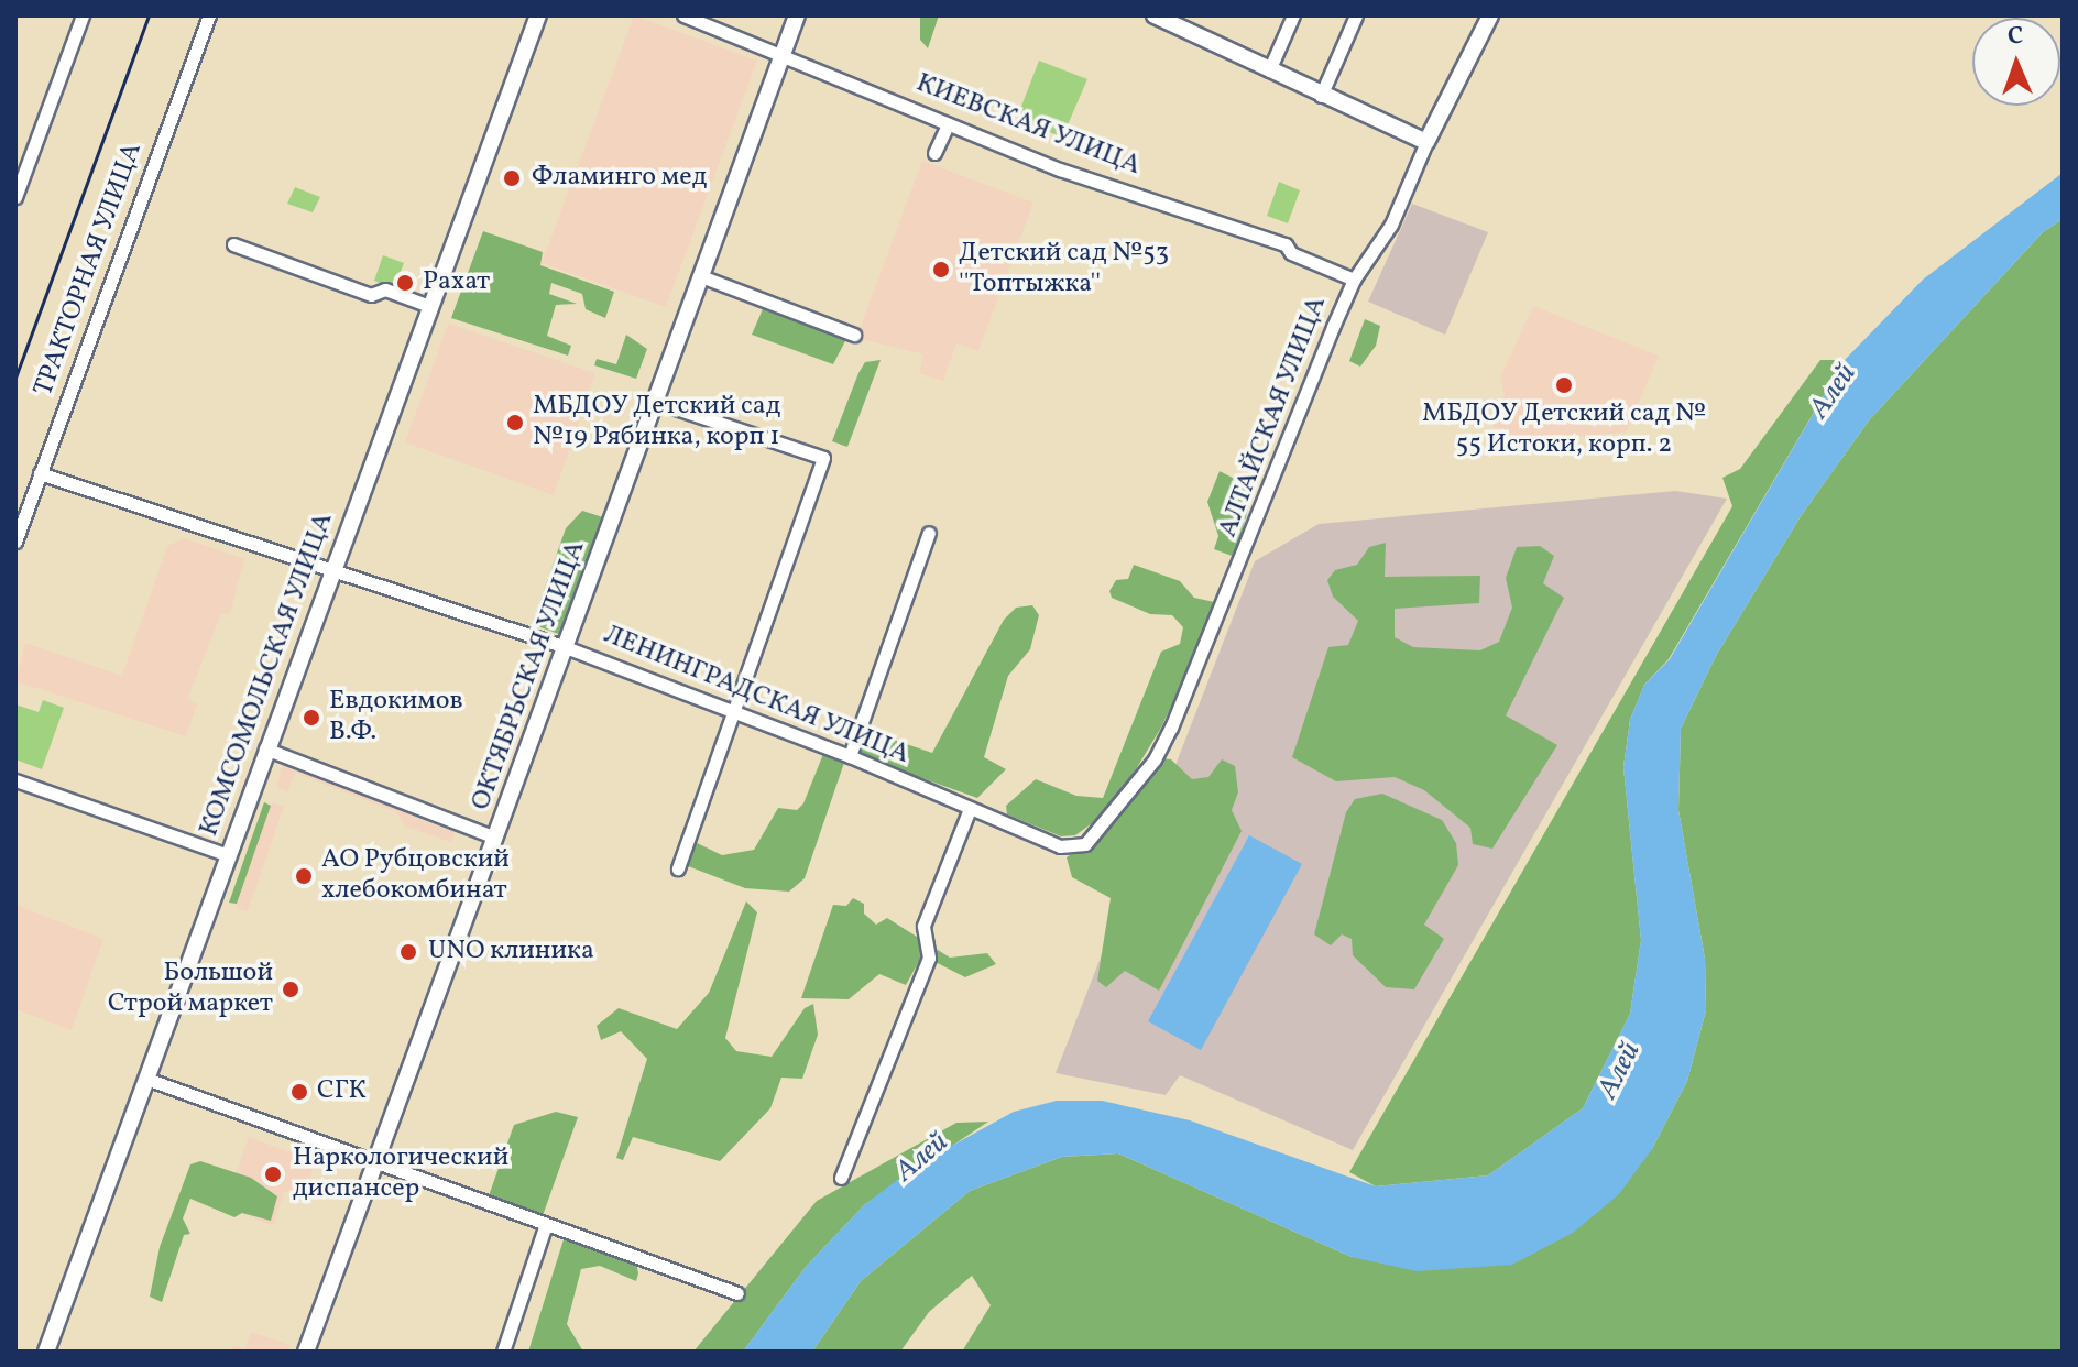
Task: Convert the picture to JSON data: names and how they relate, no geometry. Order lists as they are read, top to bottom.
{
  "streets": {
    "main road": ["АЛТАЙСКАЯ УЛИЦА", "КОМСОМОЛЬСКАЯ УЛИЦА", "ОКТЯБРЬСКАЯ УЛИЦА"],
    "street": ["КИЕВСКАЯ УЛИЦА", "ТРАКТОРНАЯ УЛИЦА", "ЛЕНИНГРАДСКАЯ УЛИЦА"]
  },
  "crossings": [
    ["КИЕВСКАЯ УЛИЦА", "АЛТАЙСКАЯ УЛИЦА"],
    ["КИЕВСКАЯ УЛИЦА", "ОКТЯБРЬСКАЯ УЛИЦА"],
    ["ТРАКТОРНАЯ УЛИЦА", "ЛЕНИНГРАДСКАЯ УЛИЦА"],
    ["АЛТАЙСКАЯ УЛИЦА", "ЛЕНИНГРАДСКАЯ УЛИЦА"],
    ["КОМСОМОЛЬСКАЯ УЛИЦА", "ЛЕНИНГРАДСКАЯ УЛИЦА"],
    ["ОКТЯБРЬСКАЯ УЛИЦА", "ЛЕНИНГРАДСКАЯ УЛИЦА"]
  ],
  "water": ["Алей"],
  "places": [
    "Фламинго мед",
    "Детский сад №53 ''Топтыжка''",
    "Рахат",
    "МБДОУ Детский сад № 55 Истоки, корп. 2",
    "МБДОУ Детский сад №19 Рябинка, корп 1",
    "Евдокимов В.Ф.",
    "АО Рубцовский хлебокомбинат",
    "UNO клиника",
    "Большой Строй маркет",
    "СГК",
    "Наркологический диспансер"
  ],
  "north": "top"
}
